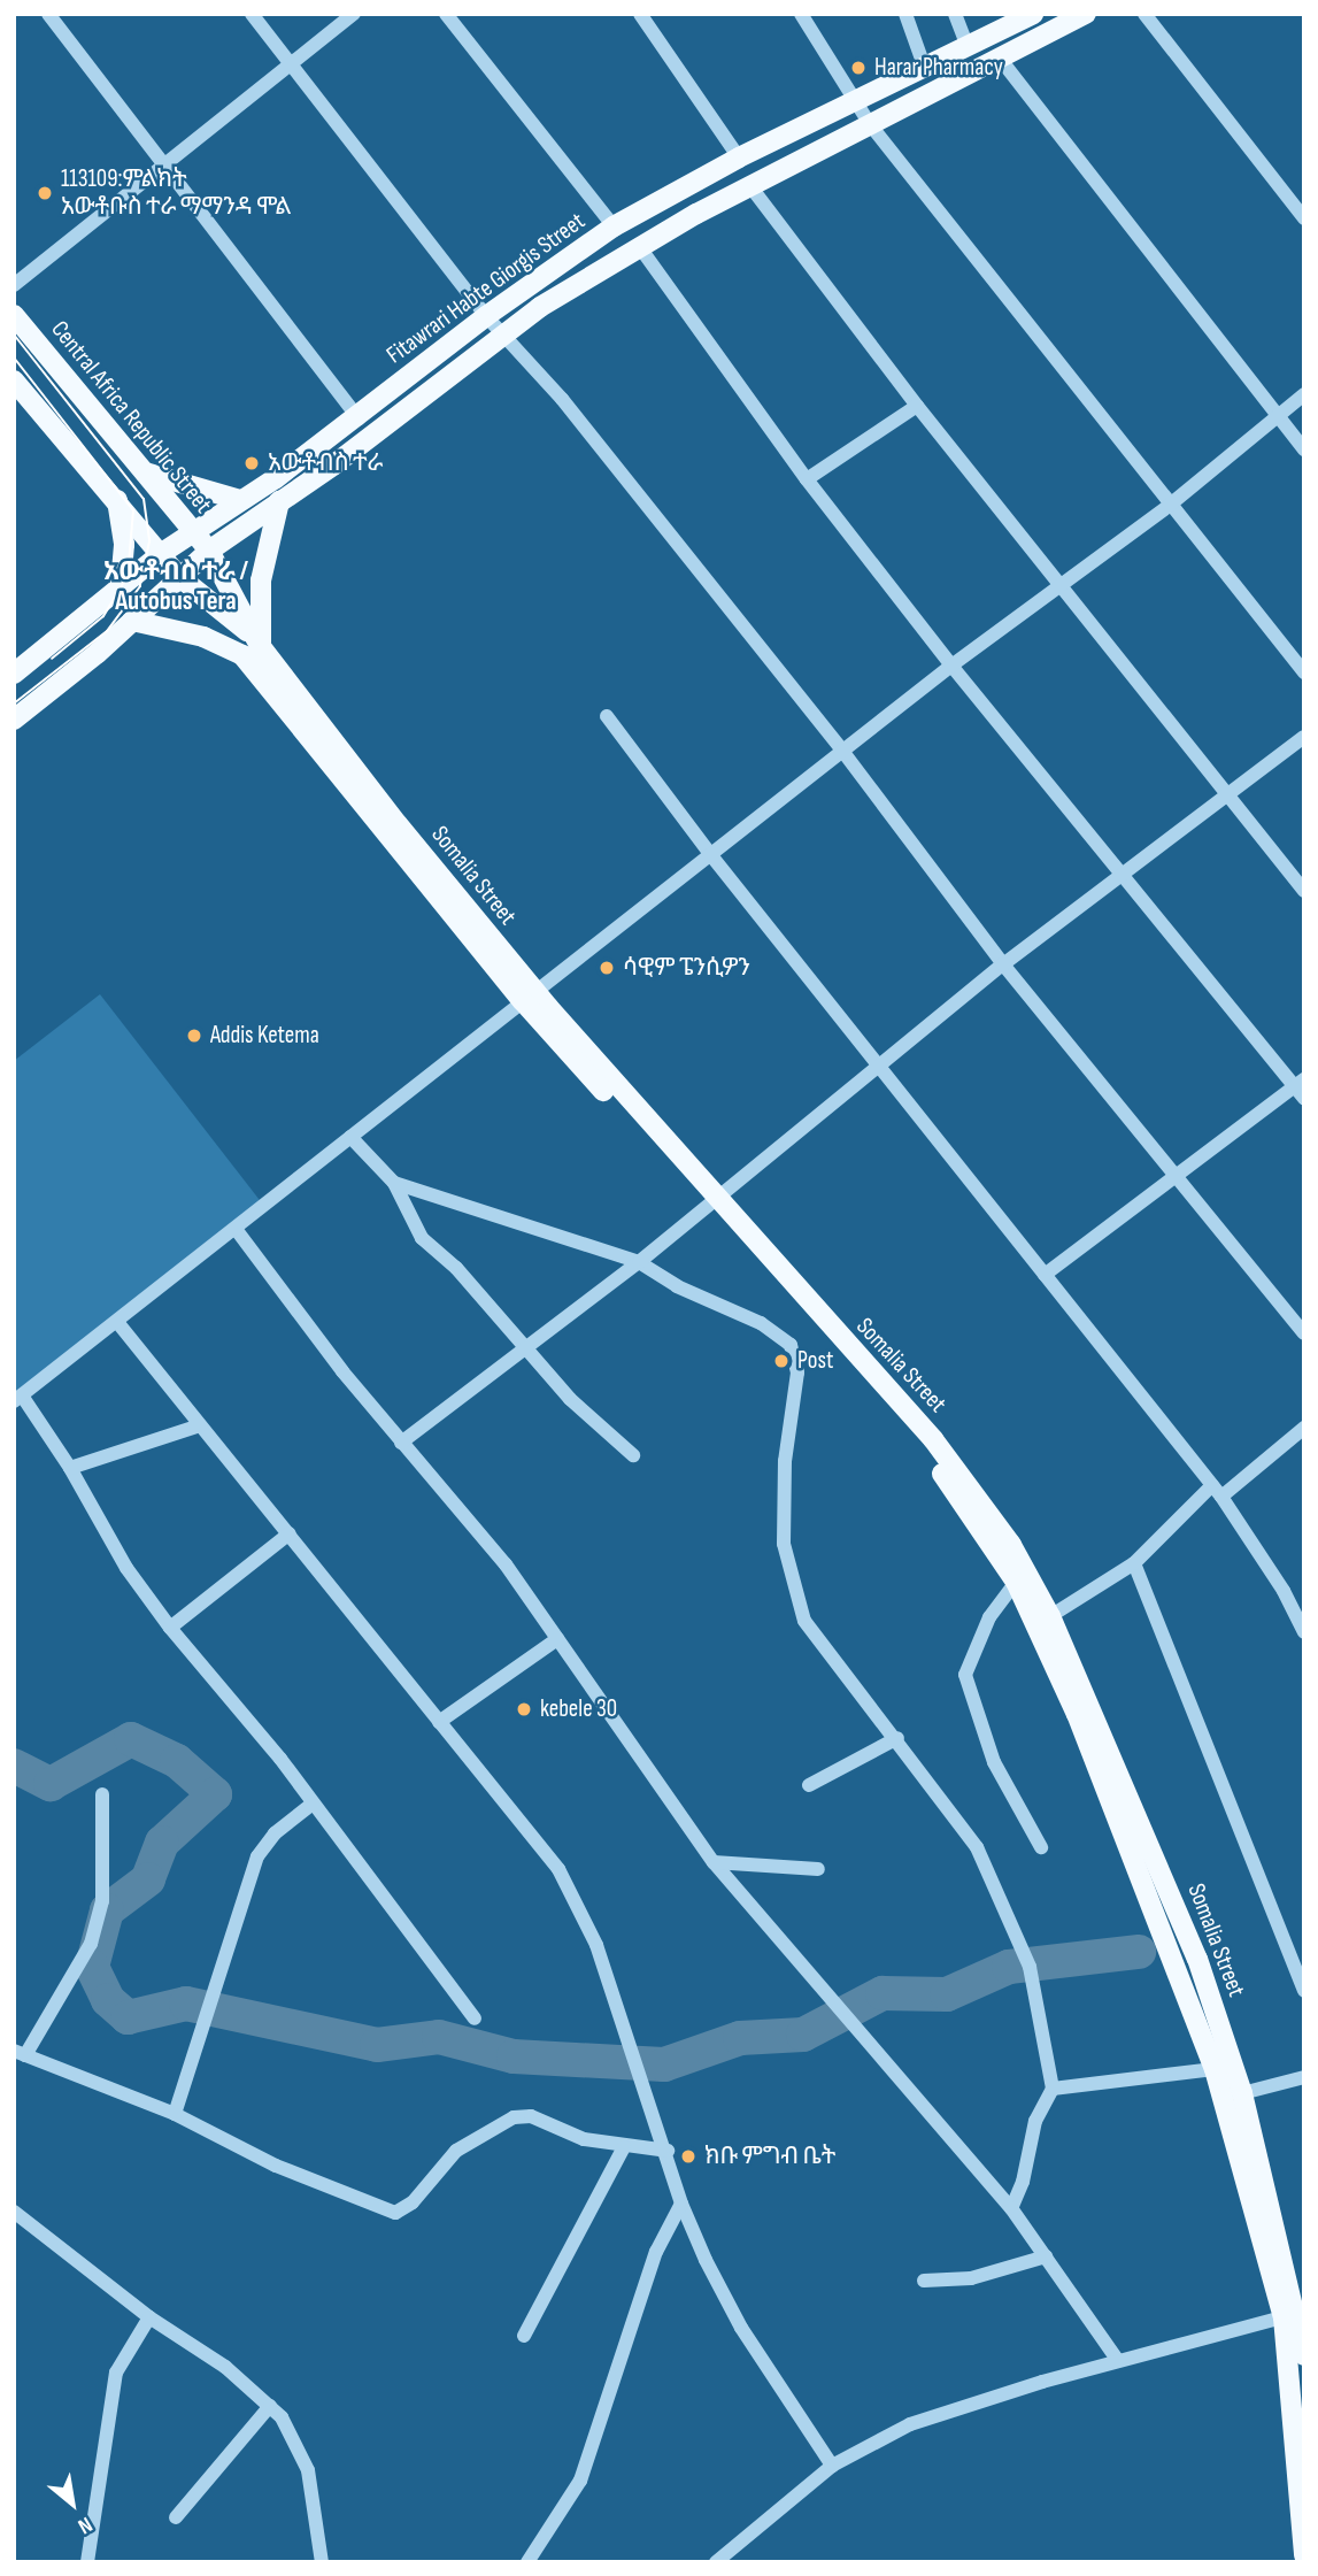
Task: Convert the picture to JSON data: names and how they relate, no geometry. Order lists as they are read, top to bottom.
{
  "streets": {
    "main road": ["Fitawrari Habte Giorgis Street", "Central Africa Republic Street", "Somalia Street"]
  },
  "crossings": [
    ["Fitawrari Habte Giorgis Street", "Central Africa Republic Street"],
    ["Central Africa Republic Street", "Somalia Street"]
  ],
  "districts": ["አውቶብስ ተራ / Autobus Tera"],
  "places": [
    "Harar Pharmacy",
    "113109:ምልክት አውቶቡስ ተራ ማማንዳ ሞል",
    "አውቶብስ ተራ",
    "ሳዊም ፔንሲዎን",
    "Addis Ketema",
    "Post",
    "kebele 30",
    "ክቡ ምግብ ቤት"
  ],
  "north": "bottom right"
}
